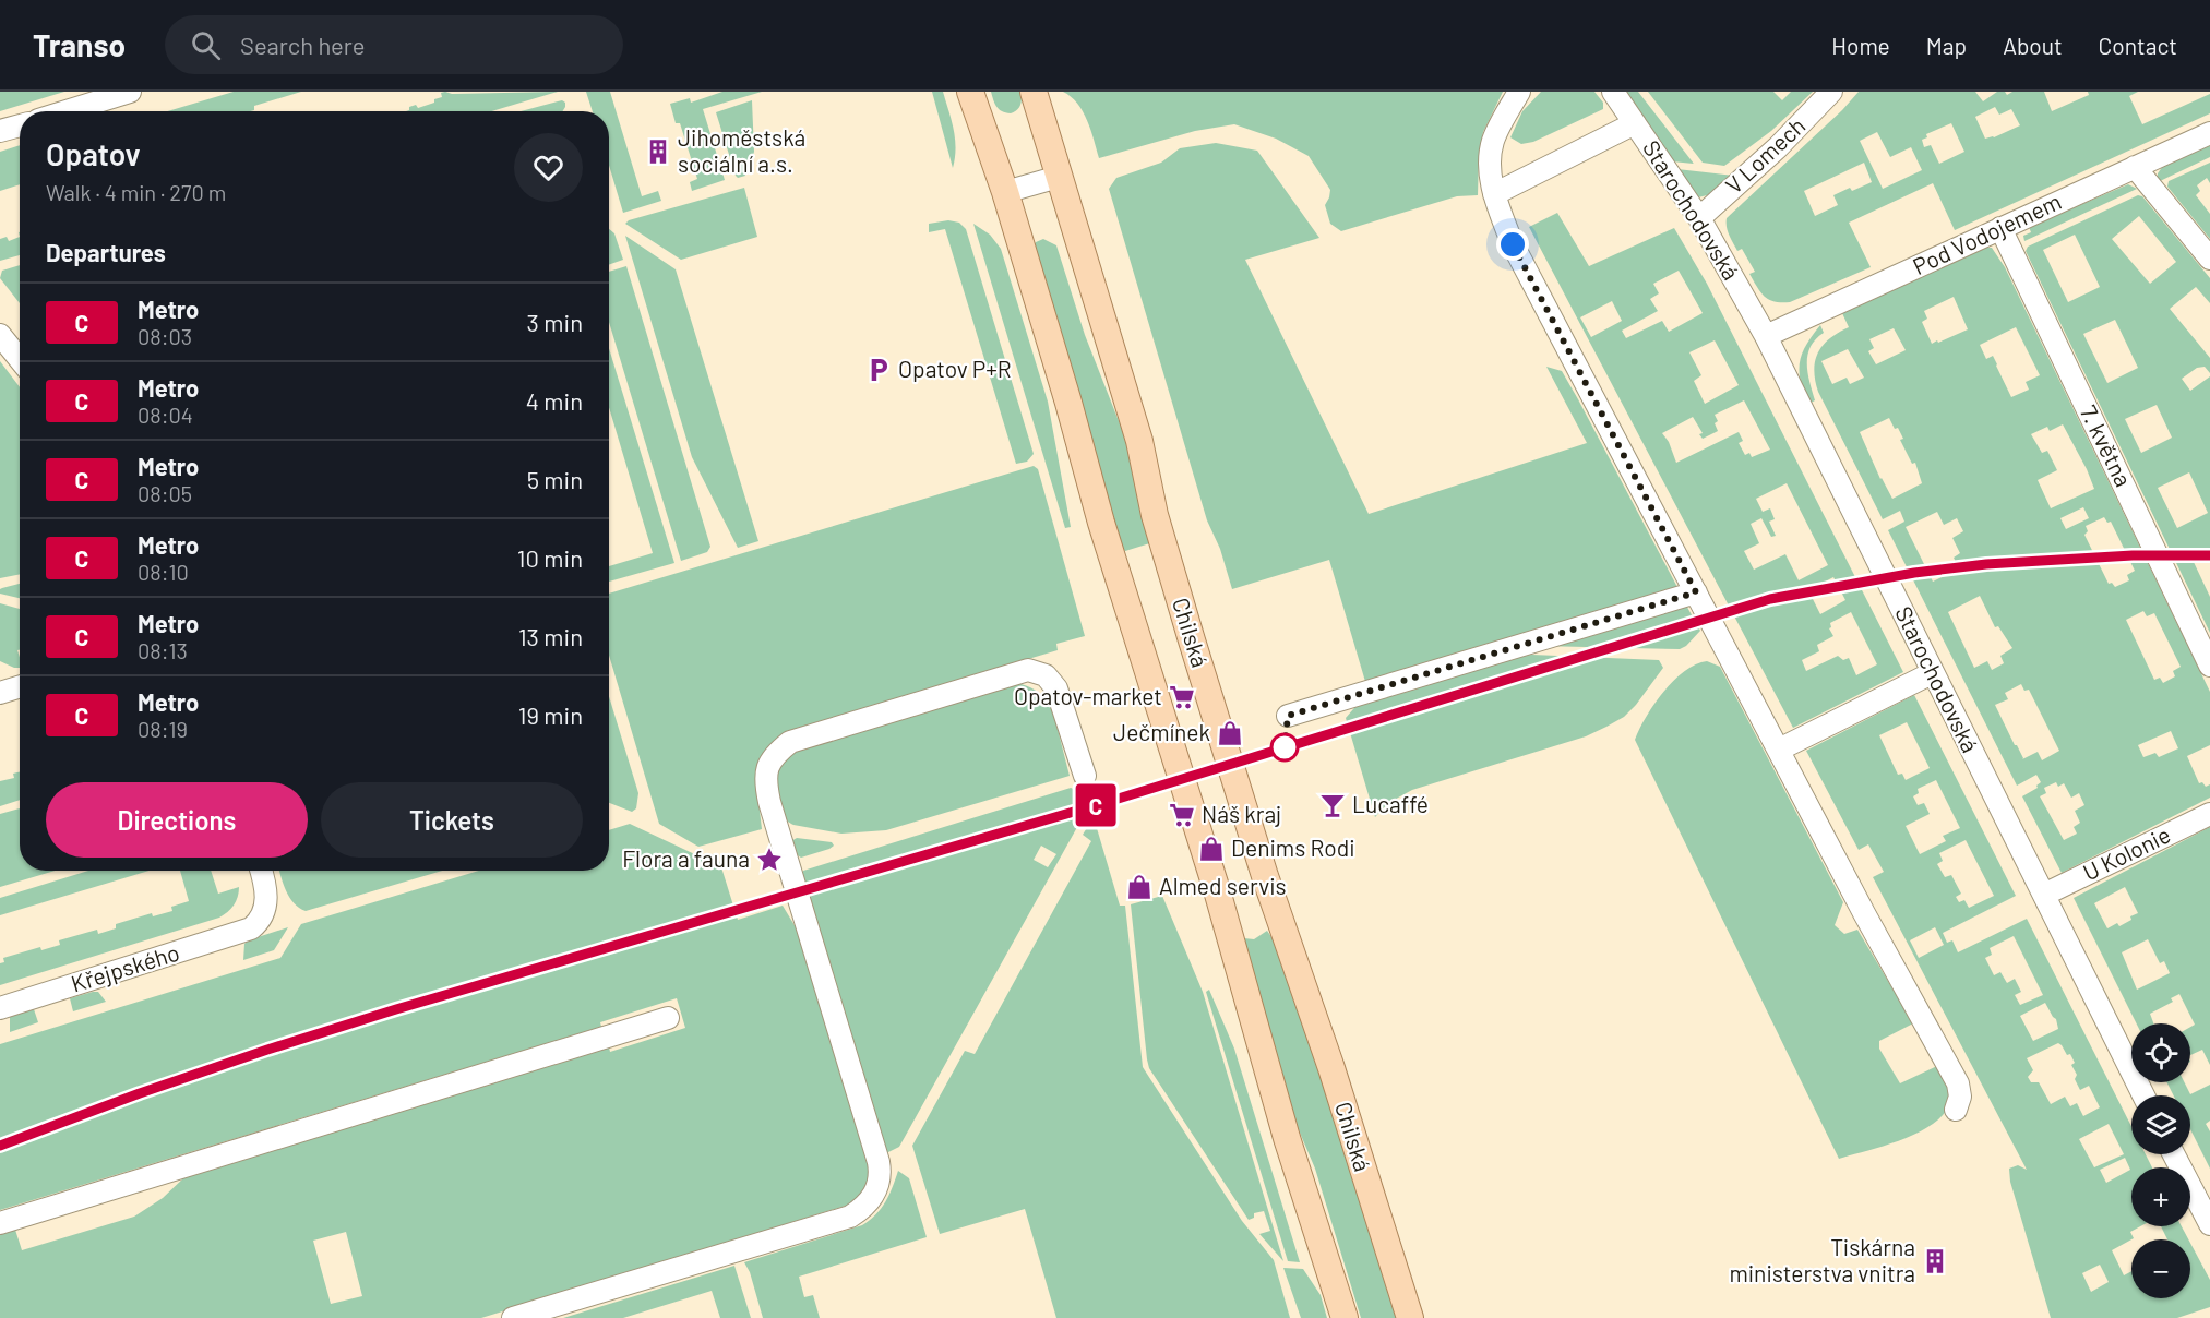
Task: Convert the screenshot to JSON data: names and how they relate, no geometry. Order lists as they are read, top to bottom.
{
  "streets": {
    "main road": ["Chilská"],
    "street": [
      "V Lomech",
      "Starochodovská",
      "Pod Vodojemem",
      "7. května",
      "U Kolonie",
      "Křejpského"
    ]
  },
  "crossings": [
    ["V Lomech", "Starochodovská"],
    ["Starochodovská", "Pod Vodojemem"],
    ["Starochodovská", "U Kolonie"],
    ["Pod Vodojemem", "7. května"]
  ],
  "places": {
    "building": ["Jihoměstská sociální a.s.", "Tiskárna ministerstva vnitra"],
    "parking": ["Opatov P+R"],
    "supermarket": ["Opatov-market", "Náš kraj"],
    "shop": ["Ječmínek", "Denims Rodi", "Almed servis"],
    "bar": ["Lucaffé"],
    "place": ["Flora a fauna"]
  },
  "lines": ["metro line C"],
  "page": {
    "header": "Transo",
    "search": "Search here",
    "nav": [
      "Home",
      "Map",
      "About",
      "Contact"
    ],
    "on_map": "C",
    "heading": [
      ["Opatov", "Walk · 4 min · 270 m"],
      "Departures"
    ],
    "list": [
      {
        "mark": "C",
        "name": "Metro",
        "note": "08:03",
        "value": "3 min"
      },
      {
        "mark": "C",
        "name": "Metro",
        "note": "08:04",
        "value": "4 min"
      },
      {
        "mark": "C",
        "name": "Metro",
        "note": "08:05",
        "value": "5 min"
      },
      {
        "mark": "C",
        "name": "Metro",
        "note": "08:10",
        "value": "10 min"
      },
      {
        "mark": "C",
        "name": "Metro",
        "note": "08:13",
        "value": "13 min"
      },
      {
        "mark": "C",
        "name": "Metro",
        "note": "08:19",
        "value": "19 min"
      }
    ],
    "buttons": ["Directions", "Tickets"],
    "map_buttons": ["+", "−"]
  }
}
